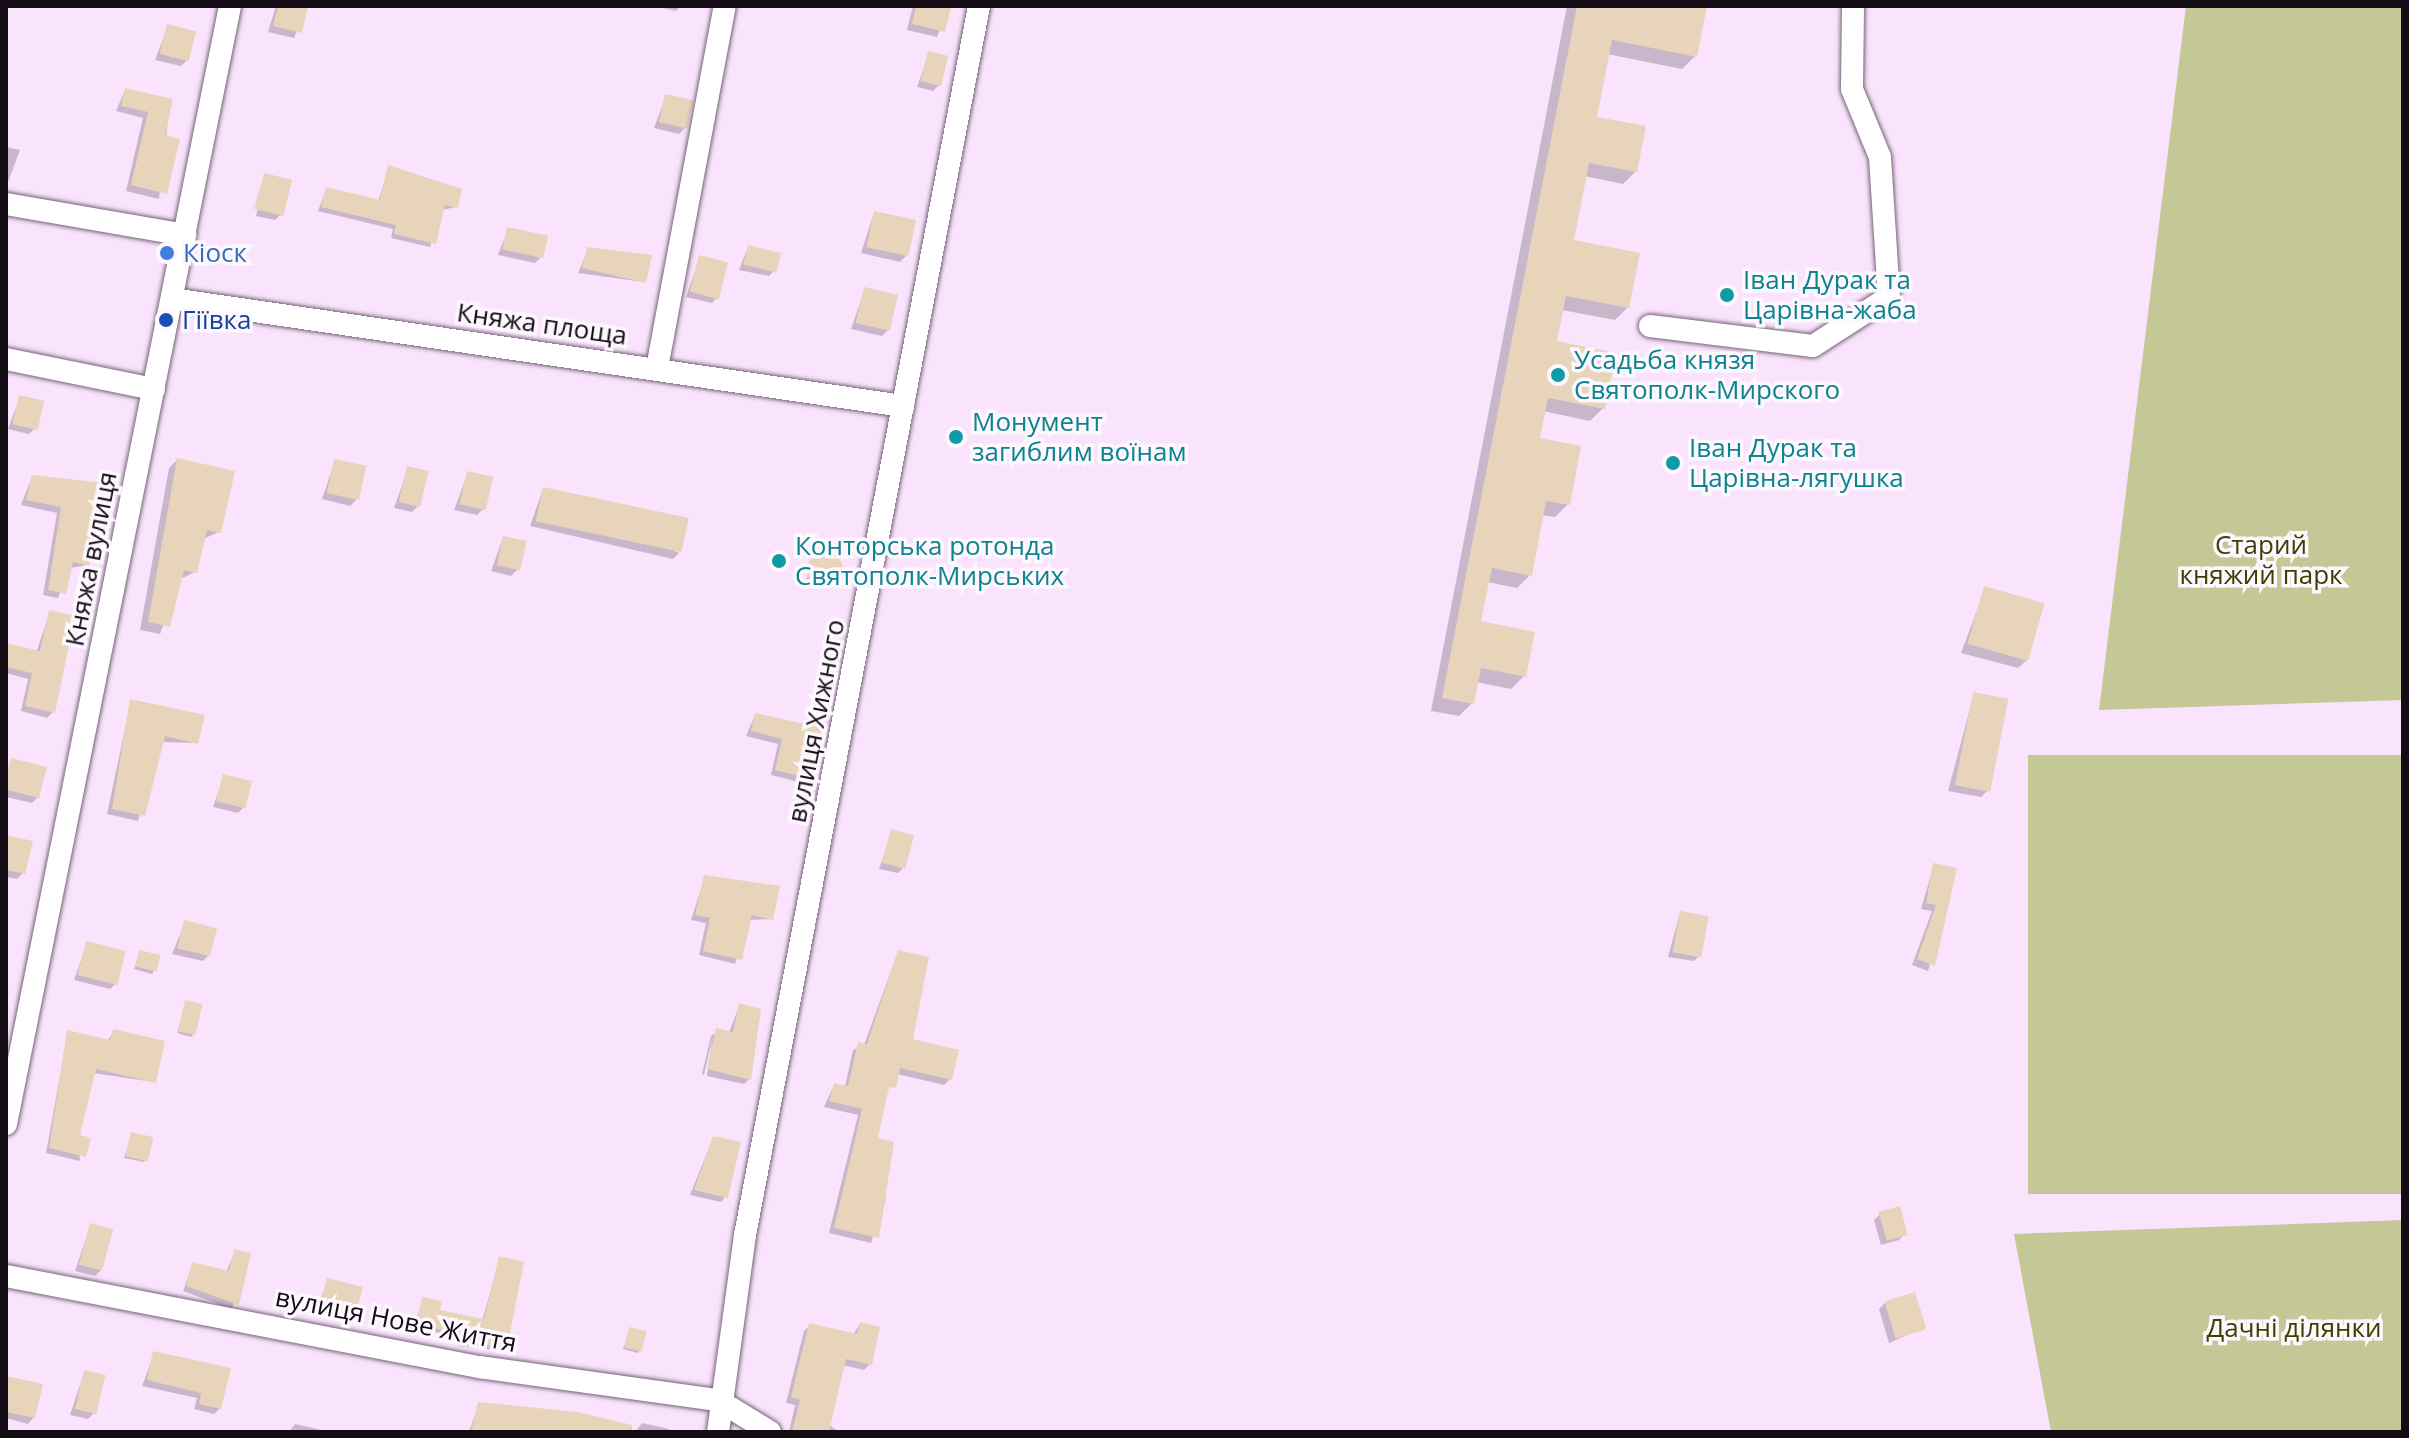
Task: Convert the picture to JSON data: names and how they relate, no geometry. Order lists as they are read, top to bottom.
{
  "streets": {
    "street": [
      "Княжа площа",
      "Княжа вулиця",
      "вулиця Хижного",
      "вулиця Нове Життя"
    ]
  },
  "crossings": [
    ["Княжа площа", "Княжа вулиця"],
    ["Княжа площа", "вулиця Хижного"],
    ["вулиця Хижного", "вулиця Нове Життя"]
  ],
  "parks": ["Старий княжий парк", "Дачні ділянки"],
  "places": [
    "Кіоск",
    "Іван Дурак та Царівна-жаба",
    "Гіївка",
    "Усадьба князя Святополк-Мирского",
    "Монумент загиблим воїнам",
    "Іван Дурак та Царівна-лягушка",
    "Конторська ротонда Святополк-Мирських"
  ]
}
